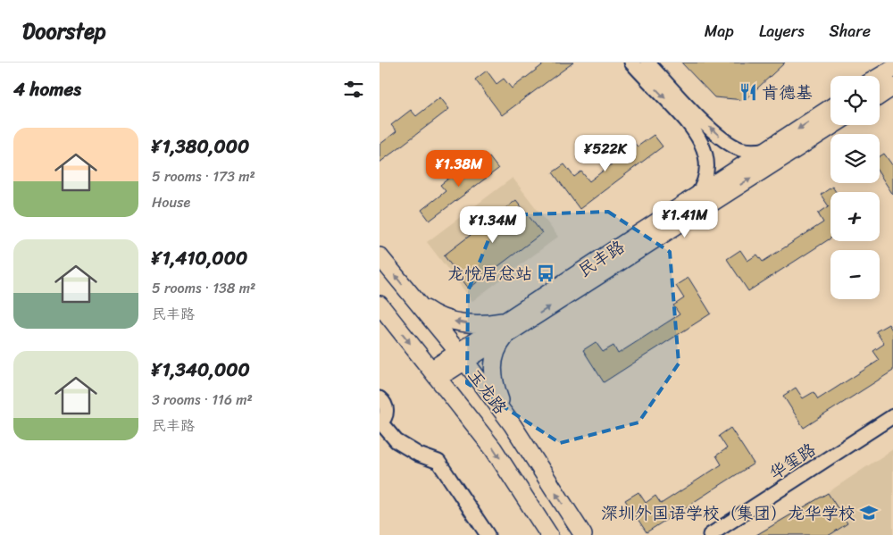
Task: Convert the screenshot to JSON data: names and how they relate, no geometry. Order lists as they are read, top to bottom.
{
  "streets": {
    "main road": ["民丰路", "玉龙路"],
    "street": ["华玺路"]
  },
  "crossings": [
    ["民丰路", "玉龙路"]
  ],
  "places": {
    "restaurant": ["肯德基"],
    "bus stop": ["龙悦居总站"],
    "school or university": ["深圳外国语学校（集团）龙华学校"]
  },
  "page": {
    "header": "Doorstep",
    "nav": ["Map", "Layers", "Share"],
    "heading": "4 homes",
    "map_buttons": ["+", "−"],
    "list": [
      {
        "name": "¥1,380,000",
        "note": "5 rooms · 173 m² · House"
      },
      {
        "name": "¥1,410,000",
        "note": "5 rooms · 138 m² · 民丰路"
      },
      {
        "name": "¥1,340,000",
        "note": "3 rooms · 116 m² · 民丰路"
      }
    ],
    "price": [
      "¥522K",
      "¥1.38M",
      "¥1.41M",
      "¥1.34M"
    ]
  }
}
